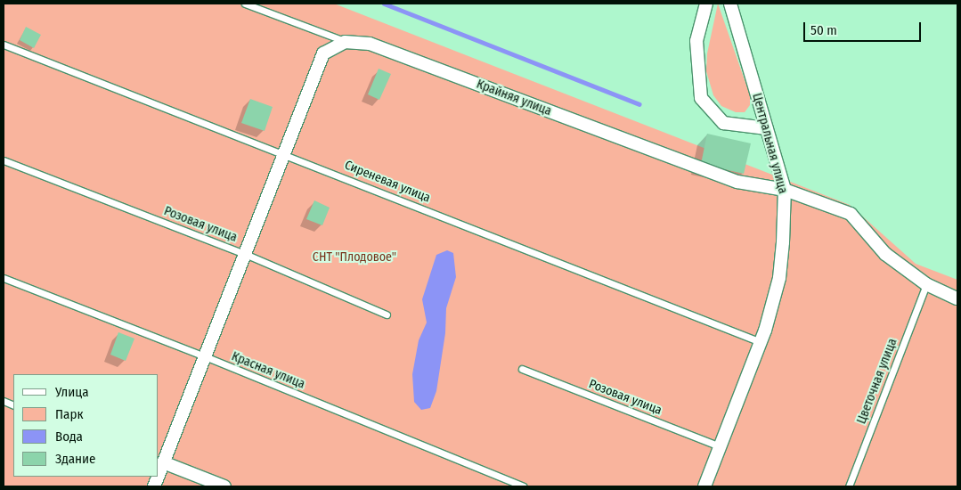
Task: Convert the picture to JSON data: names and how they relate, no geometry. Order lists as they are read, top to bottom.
{
  "streets": {
    "street": ["Крайняя улица", "Центральная улица"],
    "lane": [
      "Сиреневая улица",
      "Розовая улица",
      "Красная улица",
      "Цветочная улица"
    ]
  },
  "crossings": [
    ["Крайняя улица", "Центральная улица"],
    ["Крайняя улица", "Цветочная улица"],
    ["Центральная улица", "Сиреневая улица"],
    ["Центральная улица", "Розовая улица"]
  ],
  "parks": ["СНТ \"Плодовое\""],
  "legend": [
    "Улица",
    "Парк",
    "Вода",
    "Здание"
  ],
  "scale_bar": "50 m"
}
